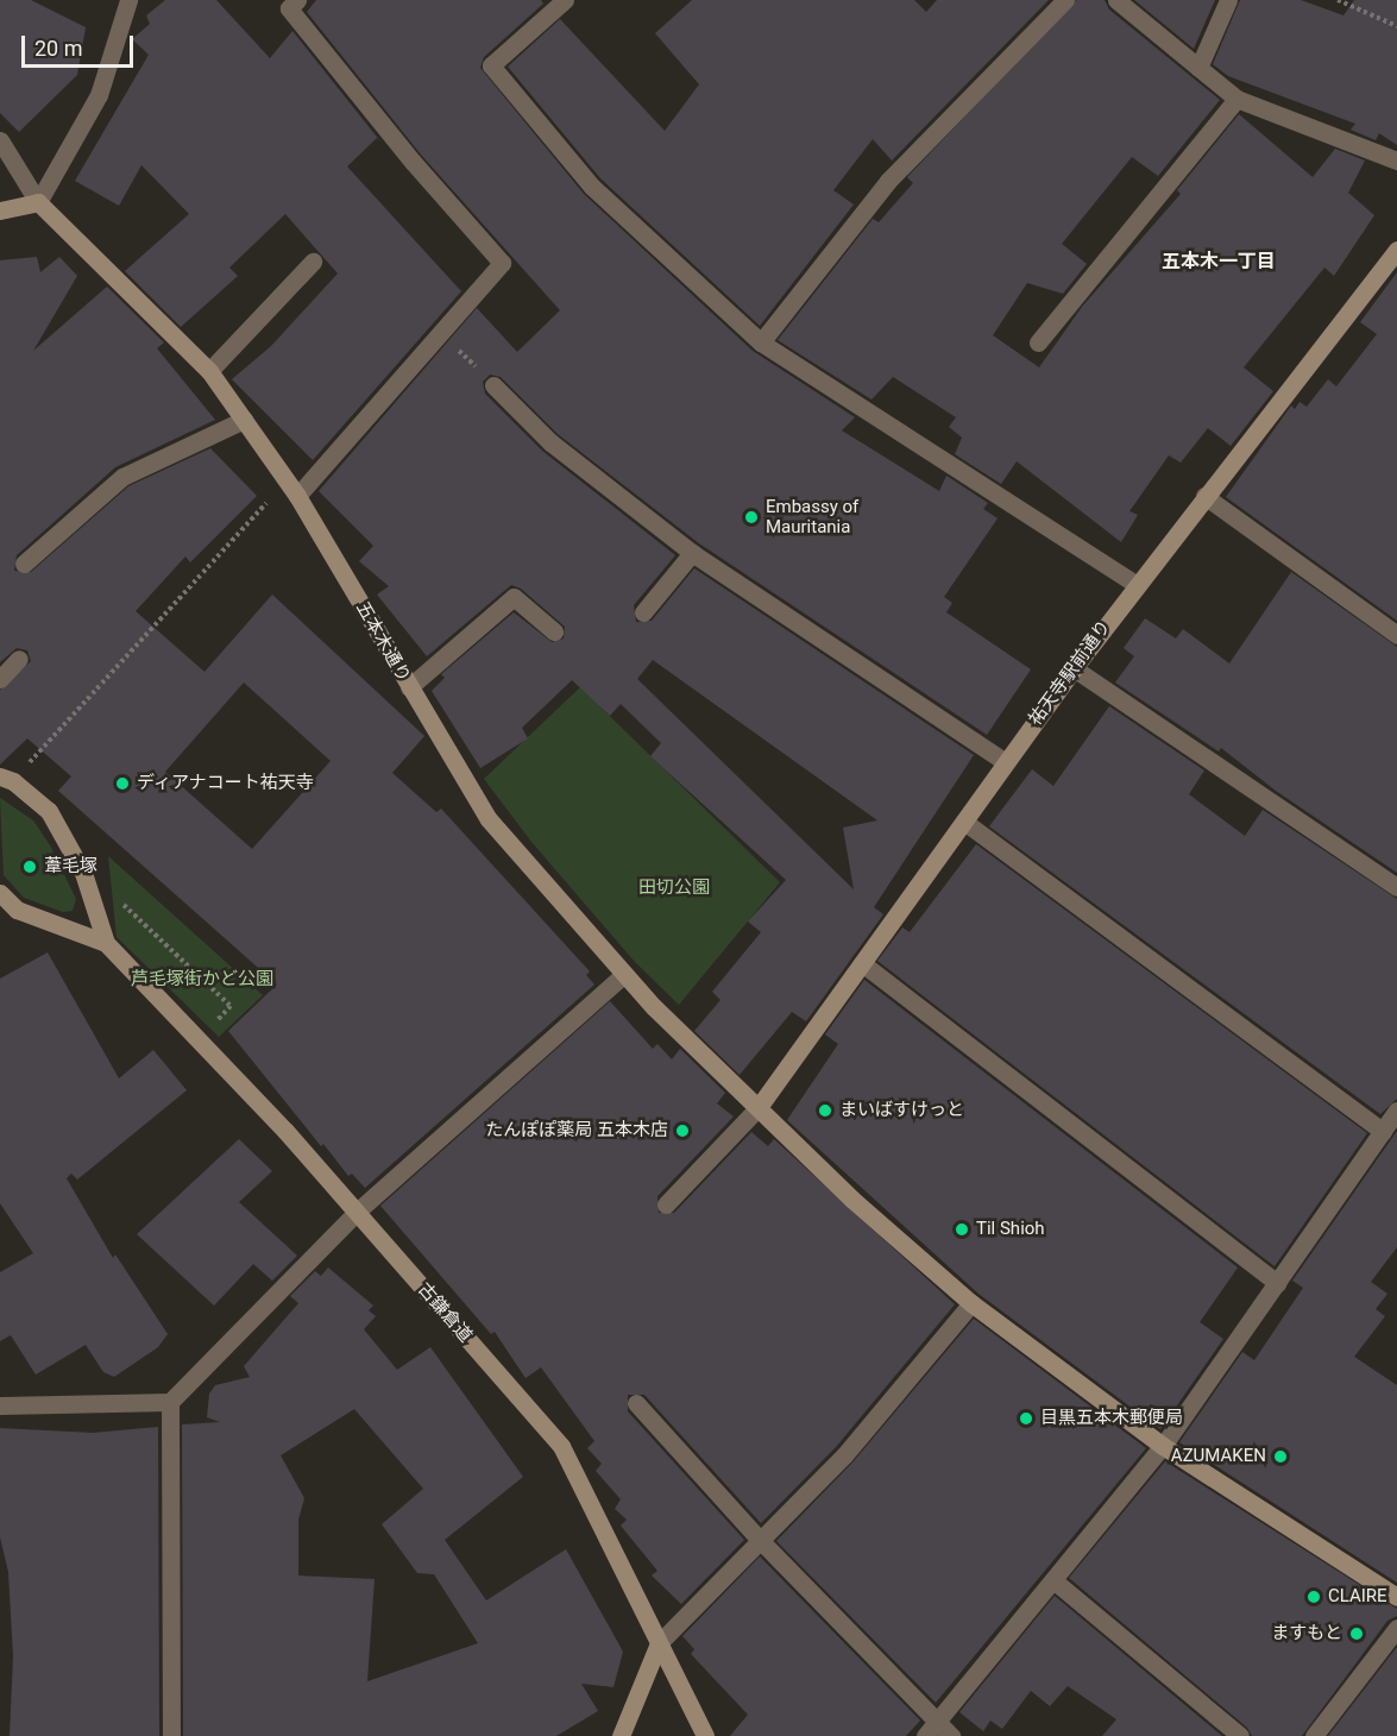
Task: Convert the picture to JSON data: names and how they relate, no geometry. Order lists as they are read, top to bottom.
{
  "streets": {
    "street": ["五本木通り", "祐天寺駅前通り", "古鎌倉道"]
  },
  "crossings": [
    ["五本木通り", "祐天寺駅前通り"]
  ],
  "districts": ["五本木一丁目"],
  "parks": ["田切公園", "芦毛塚街かど公園"],
  "places": [
    "Embassy of Mauritania",
    "ディアナコート祐天寺",
    "葦毛塚",
    "まいばすけっと",
    "たんぽぽ薬局 五本木店",
    "Til Shioh",
    "目黒五本木郵便局",
    "AZUMAKEN",
    "CLAIRE",
    "ますもと"
  ],
  "scale_bar": "20 m"
}
